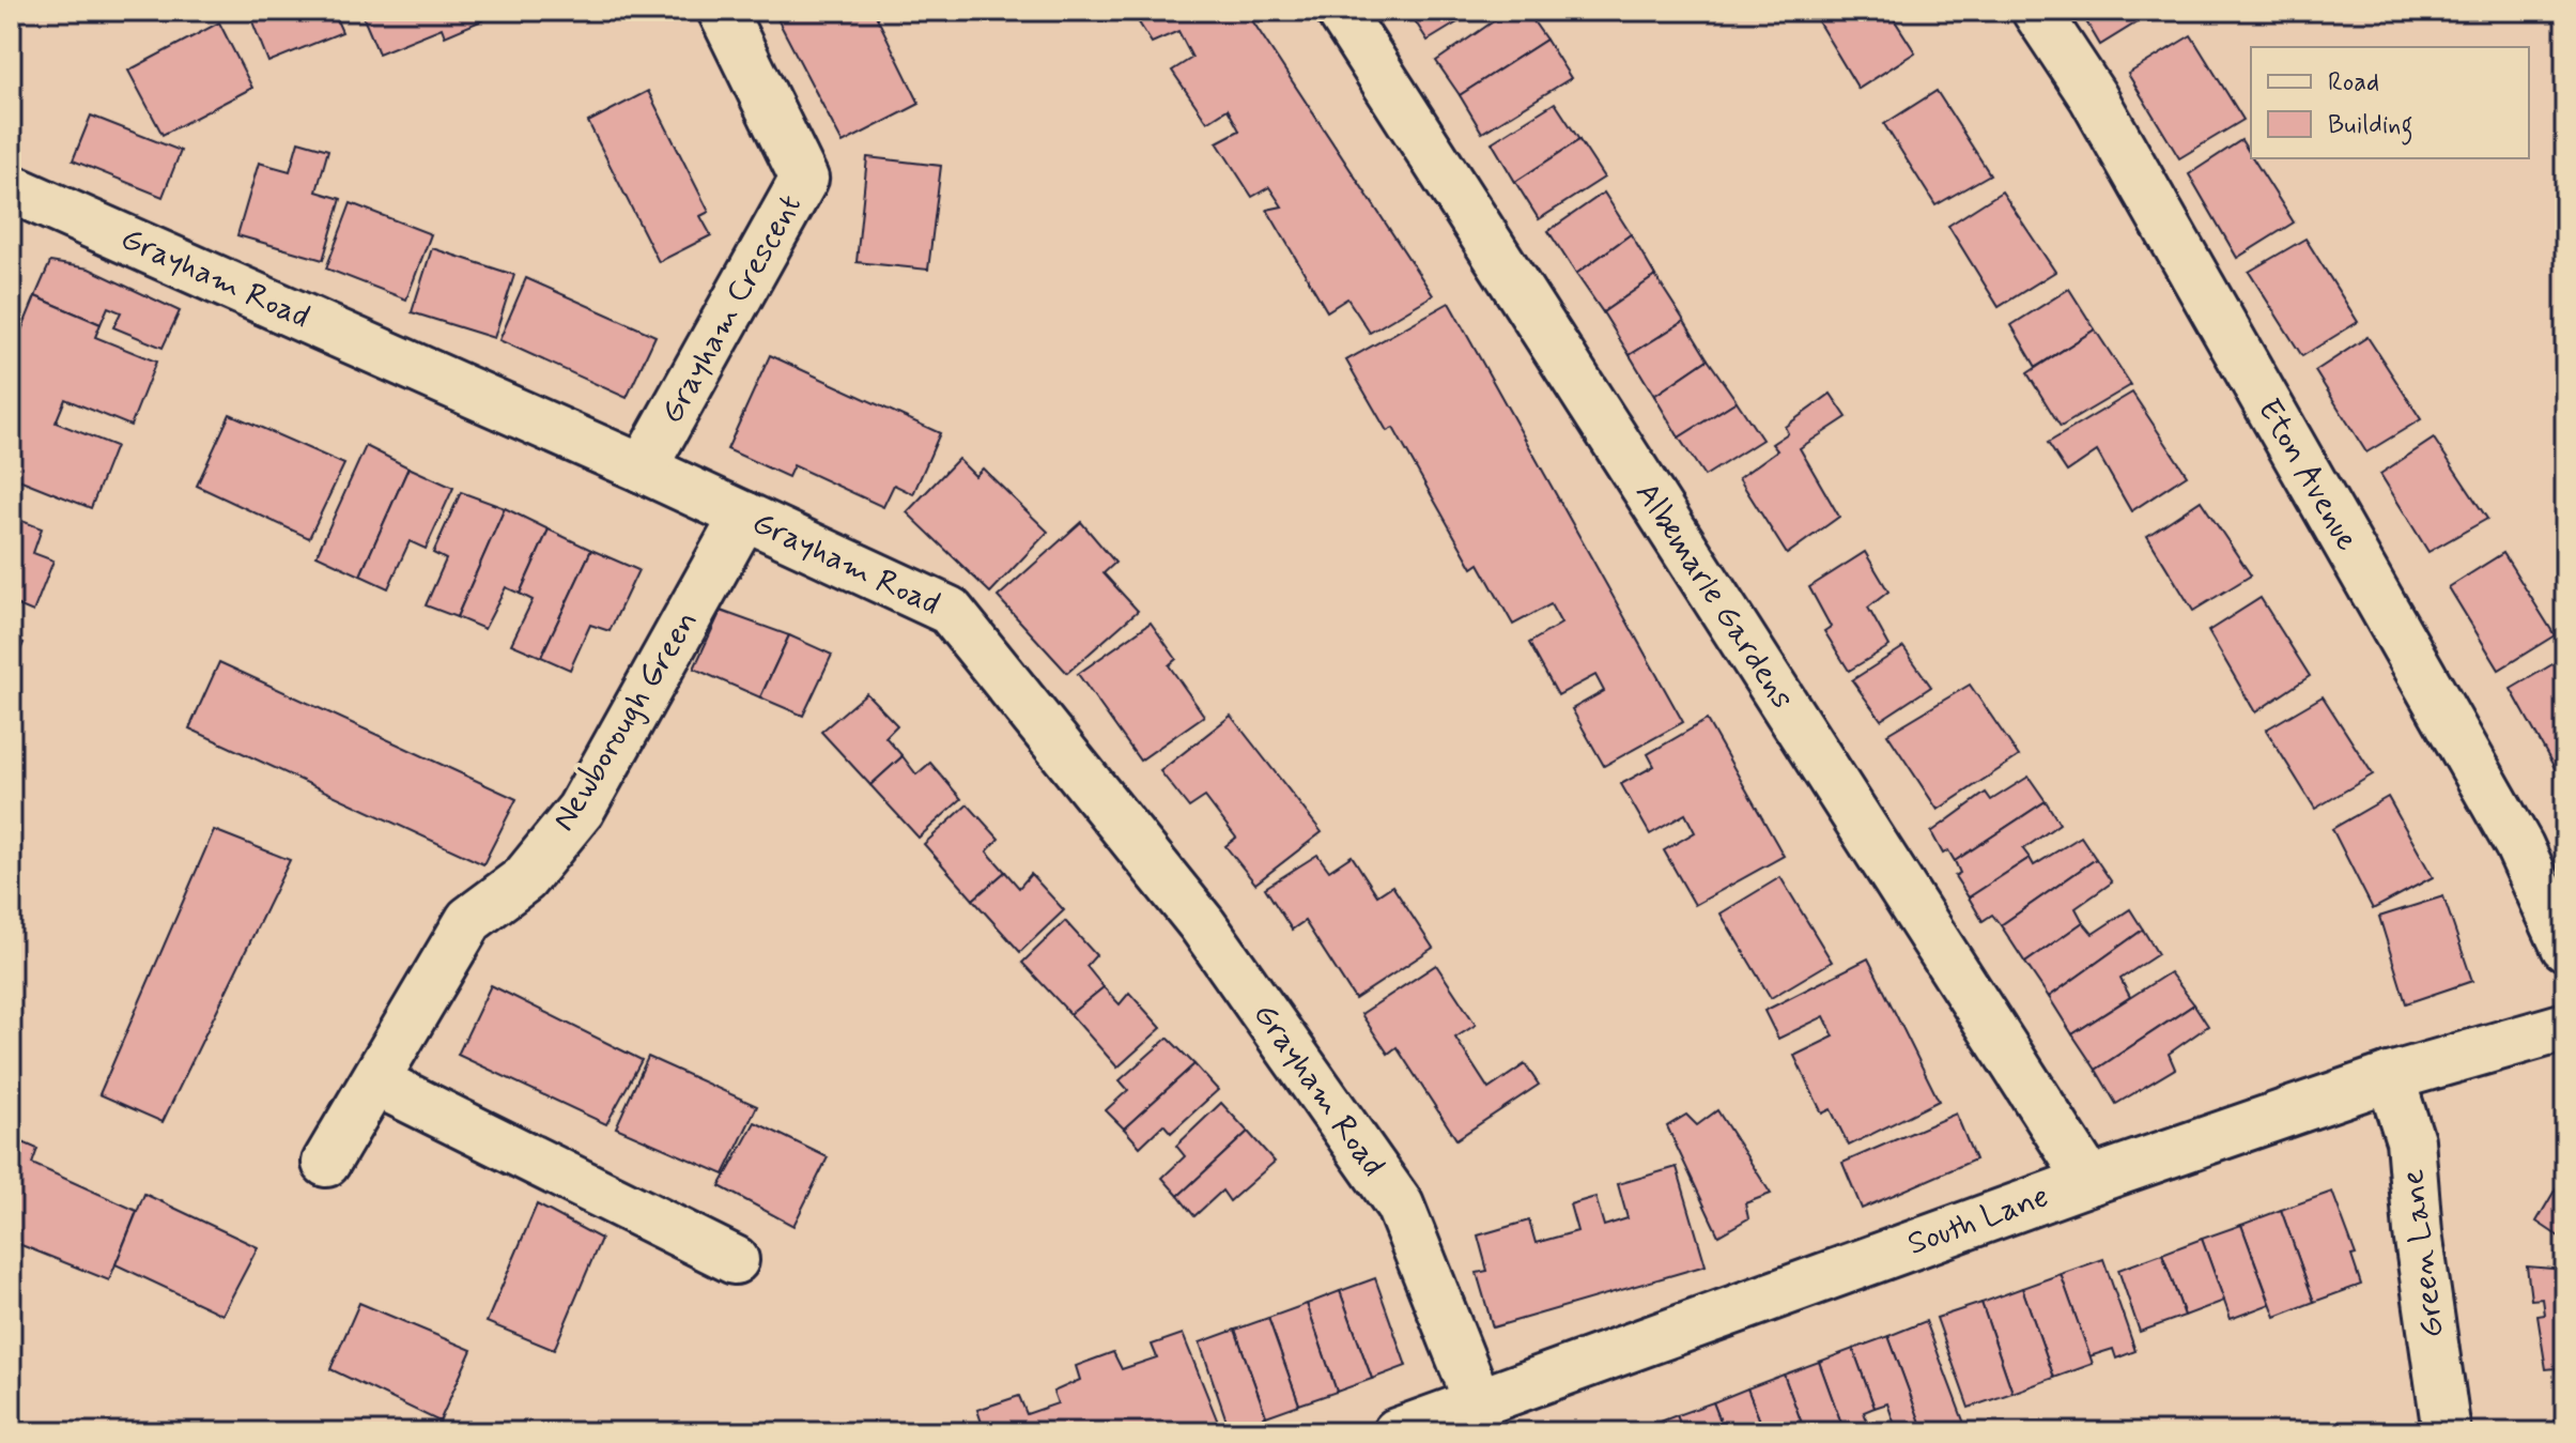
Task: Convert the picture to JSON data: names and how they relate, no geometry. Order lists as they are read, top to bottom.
{
  "streets": {
    "street": [
      "Grayham Road",
      "Grayham Crescent",
      "Eton Avenue",
      "Albemarle Gardens",
      "Newborough Green",
      "South Lane",
      "Green Lane"
    ]
  },
  "crossings": [
    ["Grayham Road", "Grayham Crescent"],
    ["Grayham Road", "Newborough Green"],
    ["Grayham Road", "South Lane"],
    ["Albemarle Gardens", "South Lane"],
    ["South Lane", "Green Lane"]
  ],
  "legend": ["Road", "Building"]
}
